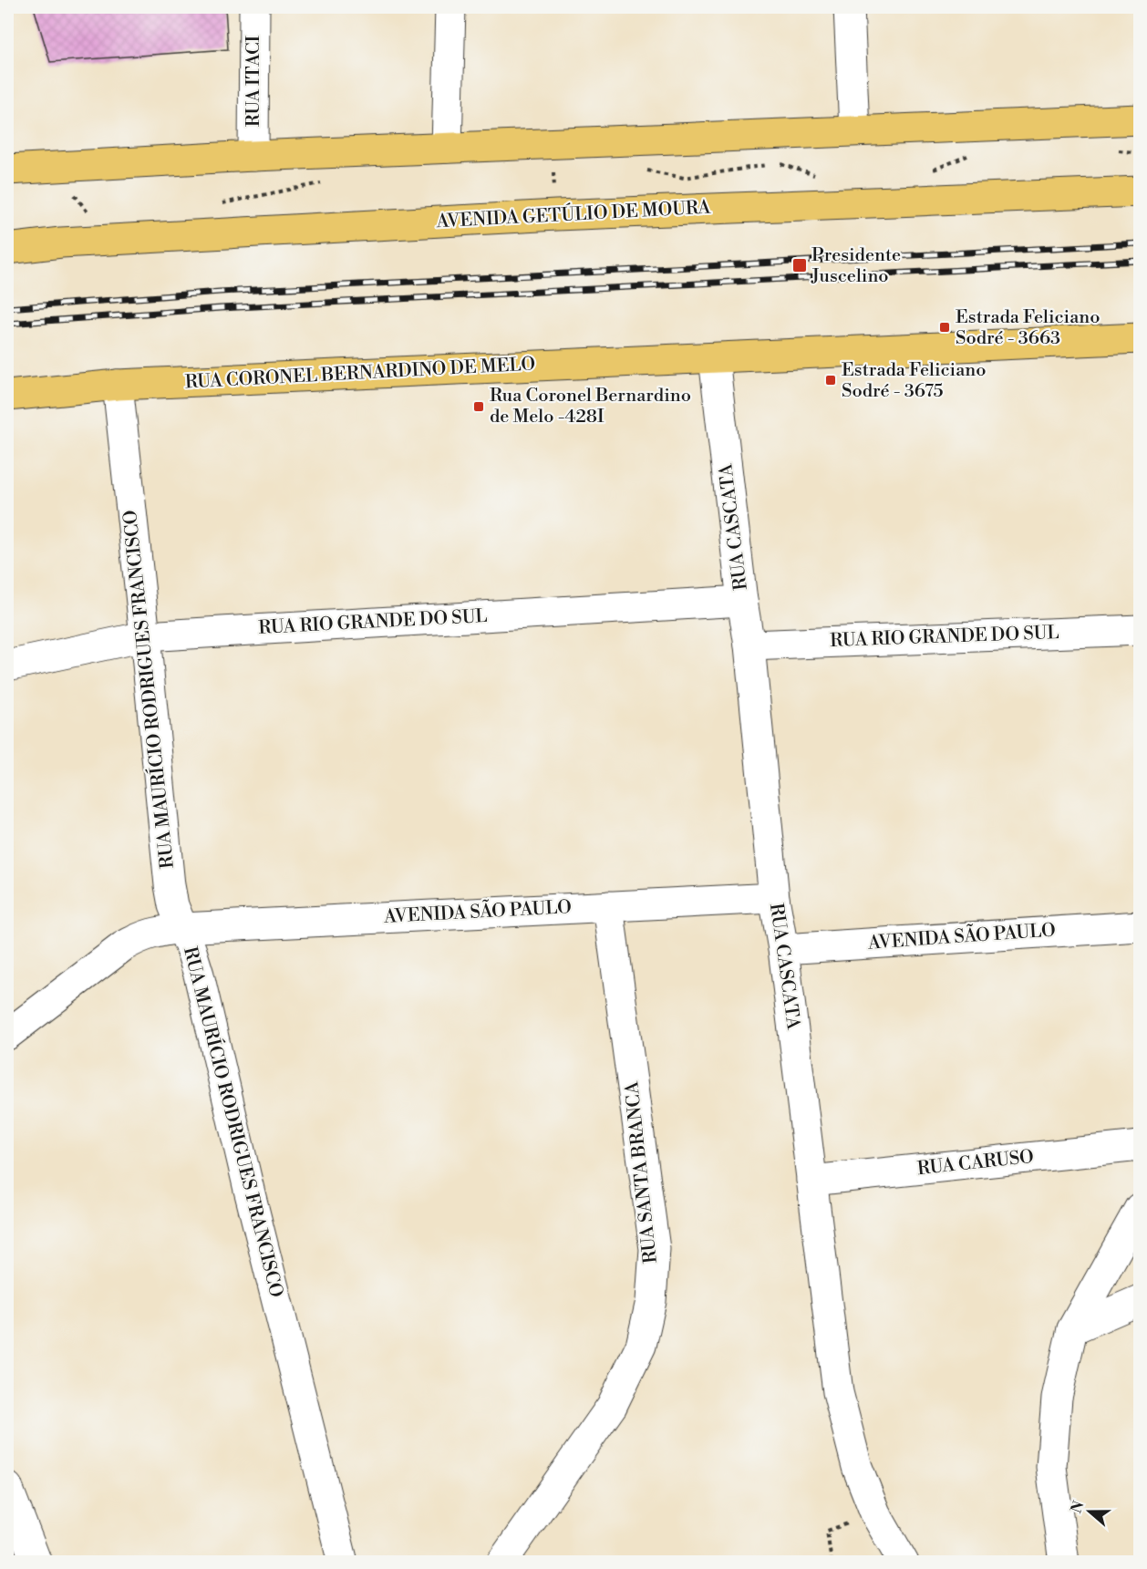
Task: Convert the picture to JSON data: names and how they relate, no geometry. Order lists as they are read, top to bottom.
{
  "streets": {
    "main road": ["AVENIDA GETÚLIO DE MOURA", "RUA CORONEL BERNARDINO DE MELO"],
    "street": [
      "RUA ITACI",
      "RUA CASCATA",
      "RUA RIO GRANDE DO SUL",
      "RUA MAURÍCIO RODRIGUES FRANCISCO",
      "AVENIDA SÃO PAULO",
      "RUA CARUSO",
      "RUA SANTA BRANCA"
    ]
  },
  "crossings": [
    ["RUA CORONEL BERNARDINO DE MELO", "RUA CASCATA"],
    ["RUA CORONEL BERNARDINO DE MELO", "RUA MAURÍCIO RODRIGUES FRANCISCO"],
    ["RUA CASCATA", "RUA RIO GRANDE DO SUL"],
    ["RUA CASCATA", "AVENIDA SÃO PAULO"],
    ["RUA CASCATA", "RUA CARUSO"],
    ["RUA RIO GRANDE DO SUL", "RUA MAURÍCIO RODRIGUES FRANCISCO"],
    ["RUA MAURÍCIO RODRIGUES FRANCISCO", "AVENIDA SÃO PAULO"],
    ["AVENIDA SÃO PAULO", "RUA SANTA BRANCA"]
  ],
  "places": {
    "transit": [
      "Presidente Juscelino",
      "Estrada Feliciano Sodré - 3663",
      "Estrada Feliciano Sodré - 3675",
      "Rua Coronel Bernardino de Melo -428I"
    ]
  },
  "north": "left"
}
